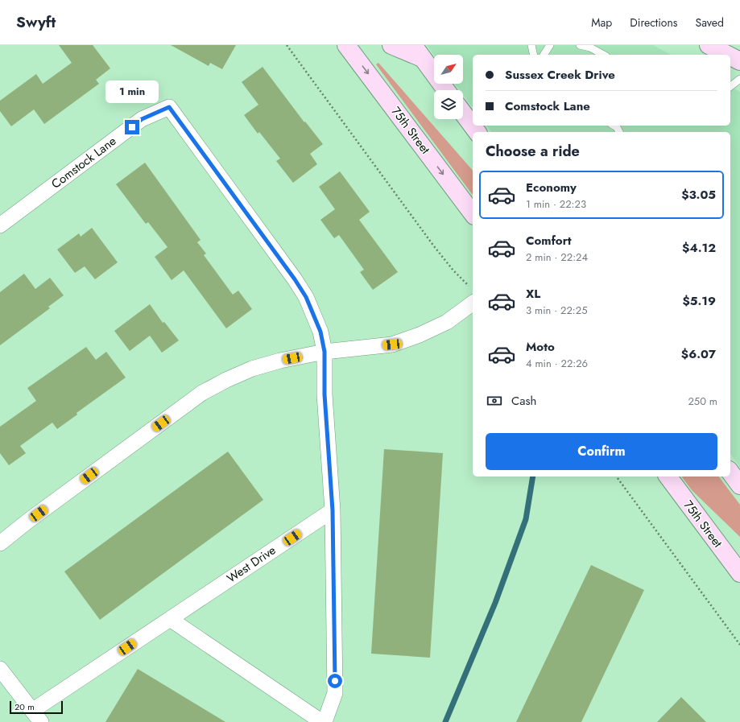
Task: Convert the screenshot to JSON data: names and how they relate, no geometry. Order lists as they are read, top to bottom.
{
  "streets": {
    "main road": ["75th Street"],
    "street": ["Comstock Lane", "West Drive"]
  },
  "scale_bar": "20 m",
  "north": "top right",
  "page": {
    "header": "Swyft",
    "nav": ["Map", "Directions", "Saved"],
    "banner": ["Sussex Creek Drive", "Comstock Lane"],
    "bubble": "1 min",
    "heading": "Choose a ride",
    "list": [
      {
        "name": "Economy",
        "note": "1 min · 22:23",
        "value": "$3.05"
      },
      {
        "name": "Comfort",
        "note": "2 min · 22:24",
        "value": "$4.12"
      },
      {
        "name": "XL",
        "note": "3 min · 22:25",
        "value": "$5.19"
      },
      {
        "name": "Moto",
        "note": "4 min · 22:26",
        "value": "$6.07"
      }
    ],
    "pay": ["Cash", "250 m"],
    "buttons": "Confirm",
    "scale": "20 m"
  }
}
